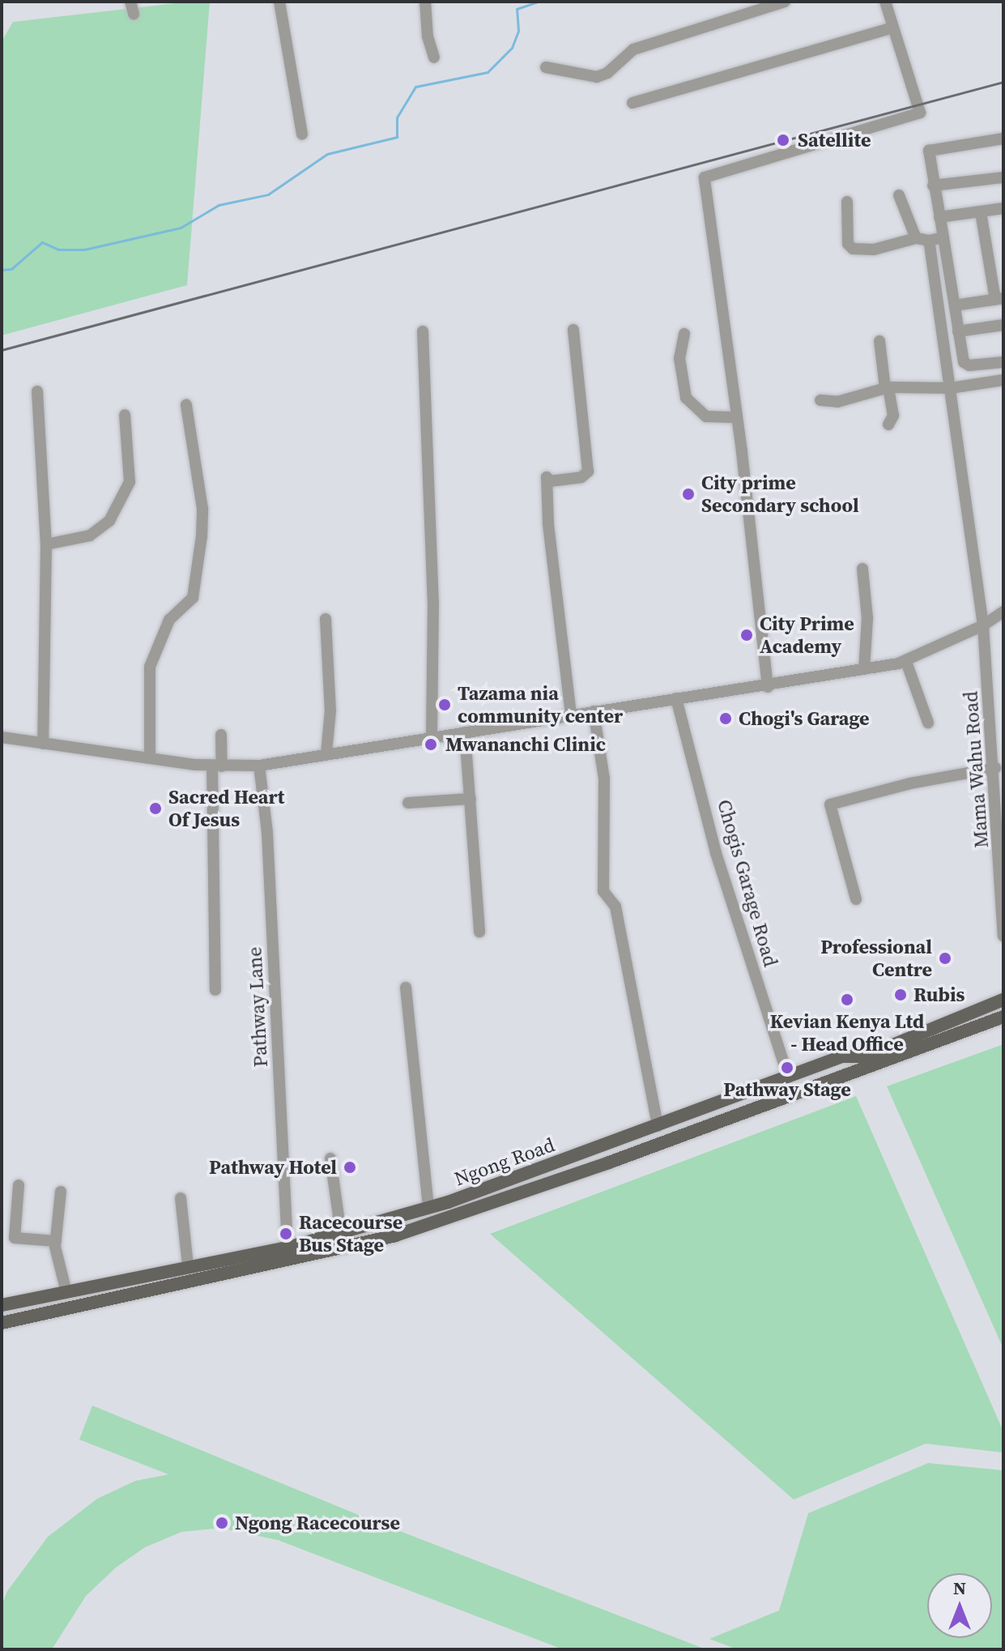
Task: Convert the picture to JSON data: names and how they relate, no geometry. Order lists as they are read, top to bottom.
{
  "streets": {
    "main road": ["Ngong Road"],
    "street": ["Mama Wahu Road", "Chogis Garage Road", "Pathway Lane"]
  },
  "crossings": [
    ["Chogis Garage Road", "Ngong Road"],
    ["Pathway Lane", "Ngong Road"]
  ],
  "places": [
    "Satellite",
    "City prime Secondary school",
    "City Prime Academy",
    "Tazama nia community center",
    "Chogi's Garage",
    "Mwananchi Clinic",
    "Sacred Heart Of Jesus",
    "Professional Centre",
    "Rubis",
    "Kevian Kenya Ltd - Head Office",
    "Pathway Stage",
    "Pathway Hotel",
    "Racecourse Bus Stage",
    "Ngong Racecourse"
  ],
  "north": "top"
}
